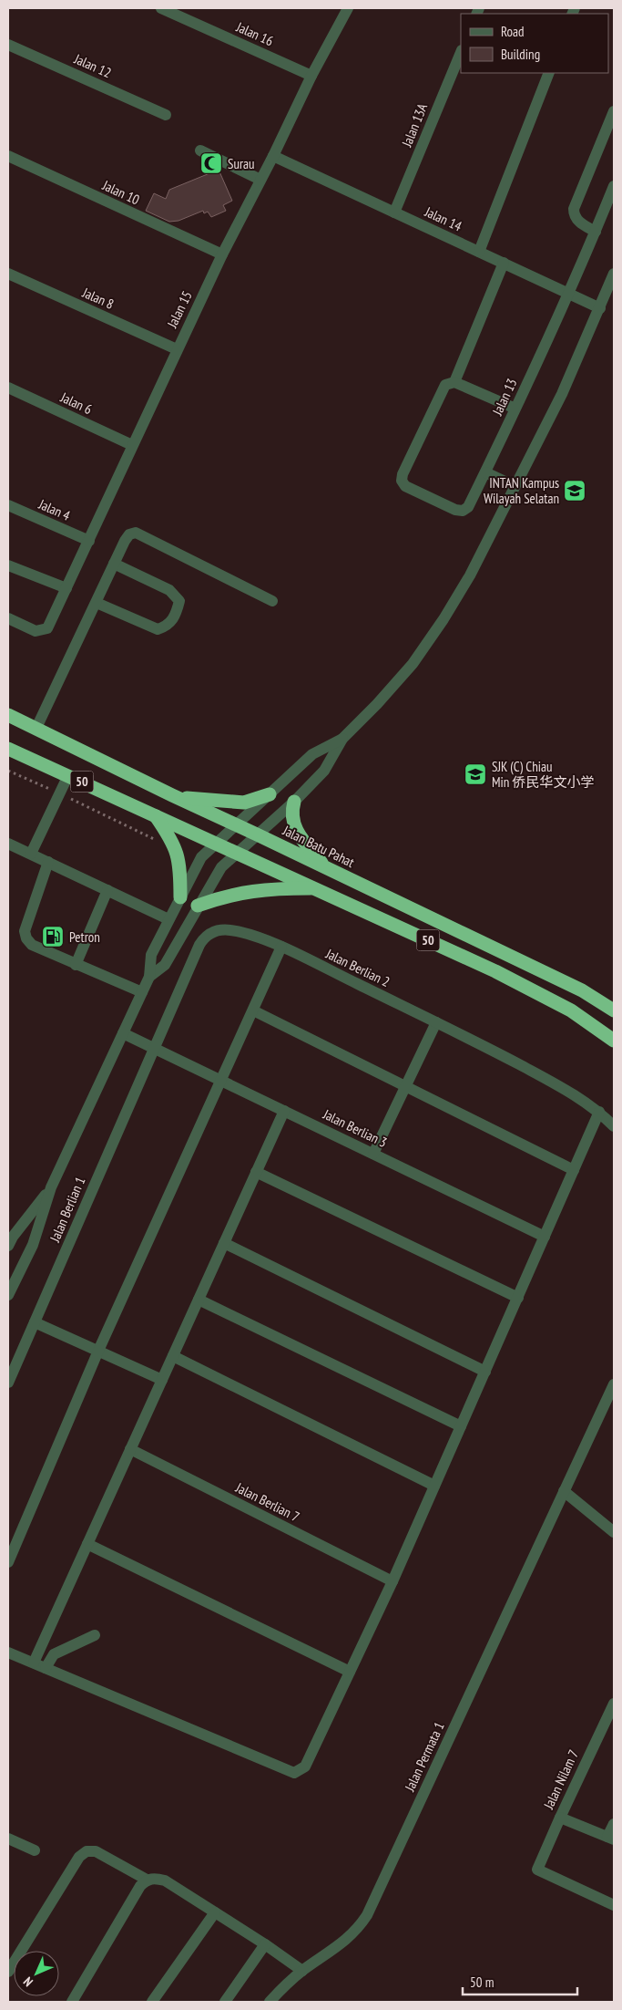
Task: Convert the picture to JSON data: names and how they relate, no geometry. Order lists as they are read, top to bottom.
{
  "streets": {
    "highway": ["50", "Jalan Batu Pahat"],
    "street": [
      "Jalan 16",
      "Jalan 12",
      "Jalan 13A",
      "Jalan 10",
      "Jalan 14",
      "Jalan 8",
      "Jalan 15",
      "Jalan 13",
      "Jalan 6",
      "Jalan 4",
      "Jalan Berlian 2",
      "Jalan Berlian 3",
      "Jalan Berlian 1",
      "Jalan Berlian 7",
      "Jalan Permata 1",
      "Jalan Nilam 7"
    ]
  },
  "crossings": [
    ["Jalan 16", "Jalan 15"],
    ["Jalan 13A", "Jalan 14"],
    ["Jalan 10", "Jalan 15"],
    ["Jalan 14", "Jalan 15"],
    ["Jalan 14", "Jalan 13"],
    ["Jalan 8", "Jalan 15"],
    ["Jalan 15", "Jalan 6"],
    ["Jalan 15", "Jalan 4"],
    ["Jalan Berlian 2", "Jalan Berlian 3"],
    ["Jalan Berlian 2", "Jalan Berlian 1"],
    ["Jalan Berlian 3", "Jalan Berlian 1"]
  ],
  "places": {
    "mosque": ["Surau"],
    "school or university": ["INTAN Kampus Wilayah Selatan", "SJK (C) Chiau Min 侨民华文小学"],
    "fuel station": ["Petron"]
  },
  "legend": ["Road", "Building"],
  "scale_bar": "50 m",
  "north": "bottom left"
}
